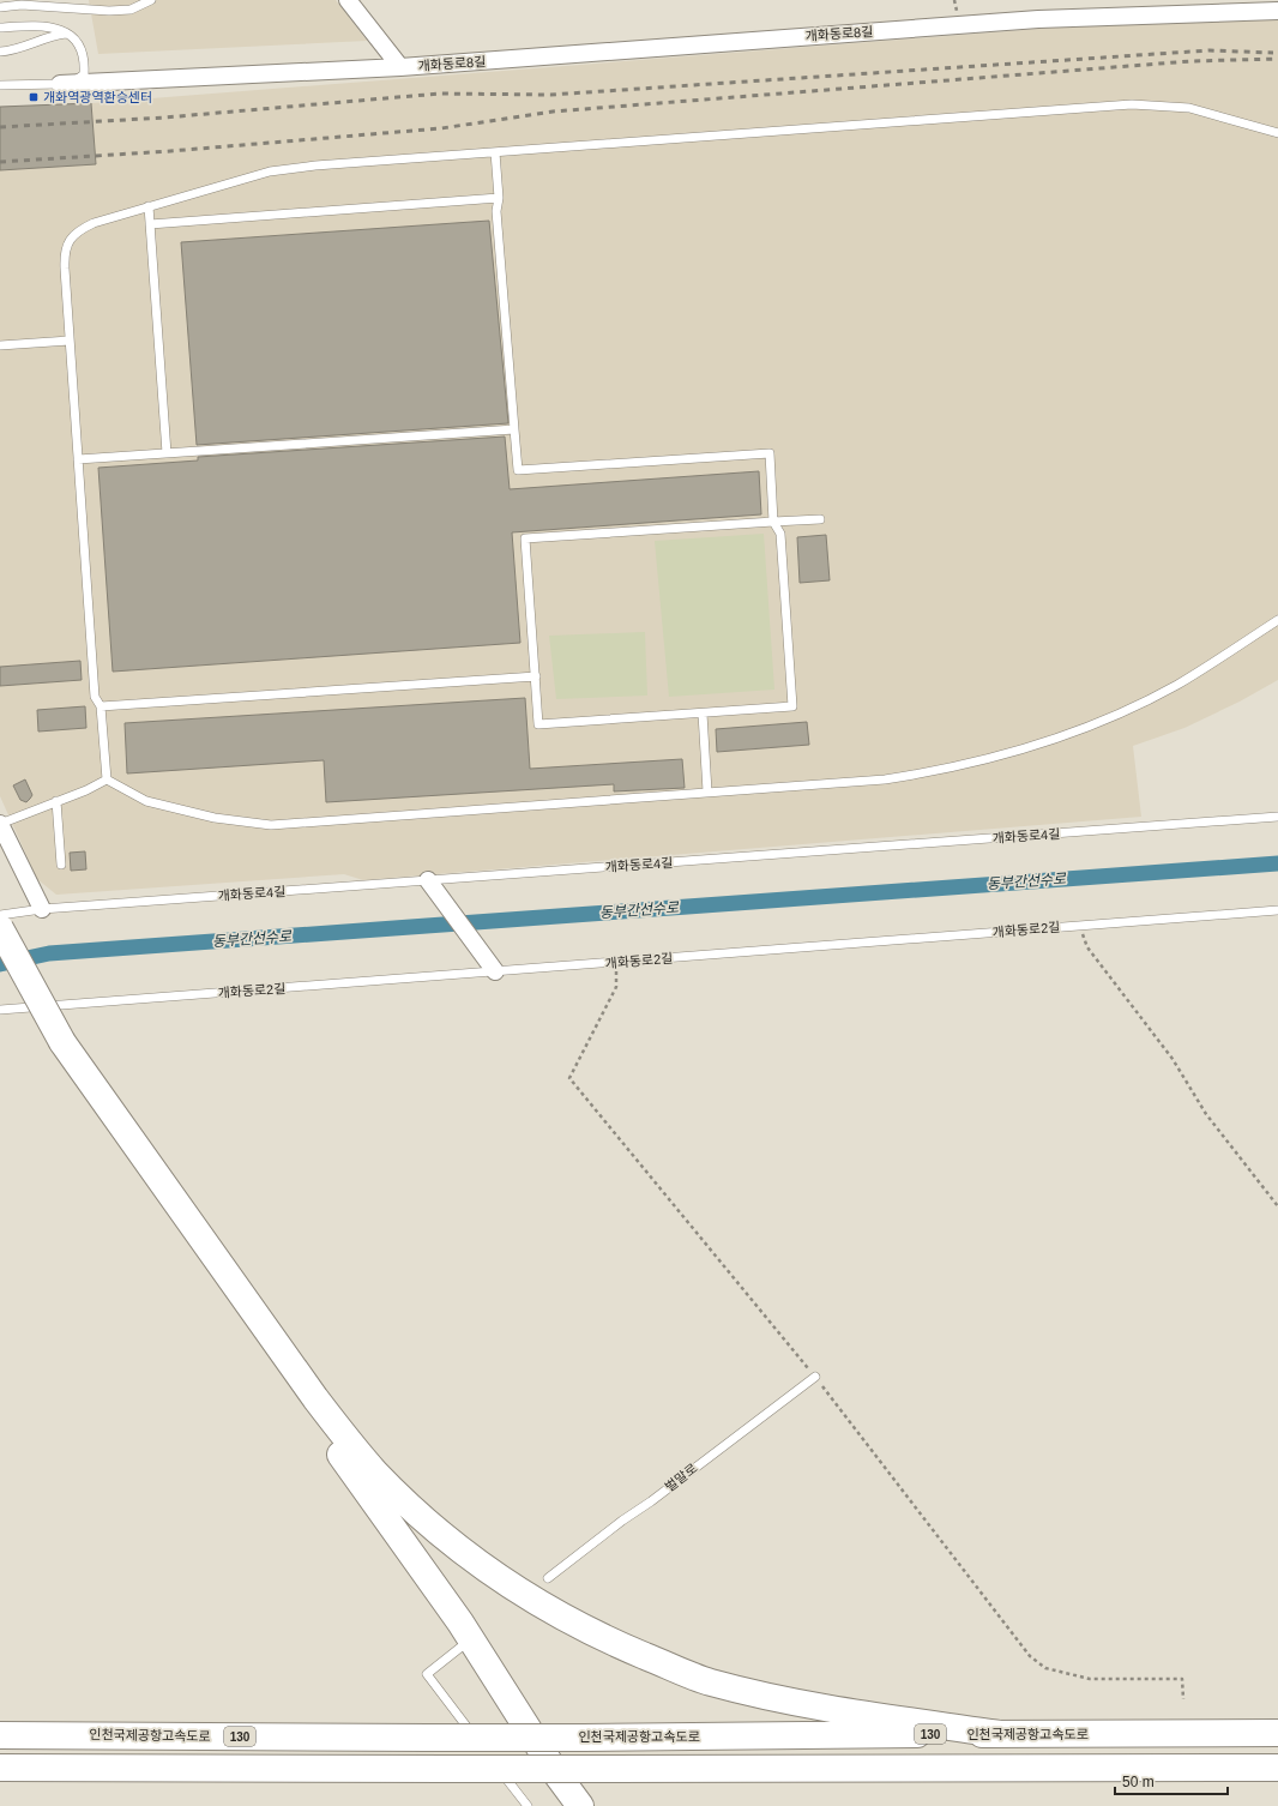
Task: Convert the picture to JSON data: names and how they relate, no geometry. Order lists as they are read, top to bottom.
{
  "streets": {
    "highway": ["130", "인천국제공항고속도로"],
    "street": ["개화동로8길"],
    "lane": ["개화동로4길", "개화동로2길", "벌말로"]
  },
  "water": ["동부간선수로"],
  "places": {
    "transit": ["개화역광역환승센터"]
  },
  "scale_bar": "50 m"
}
